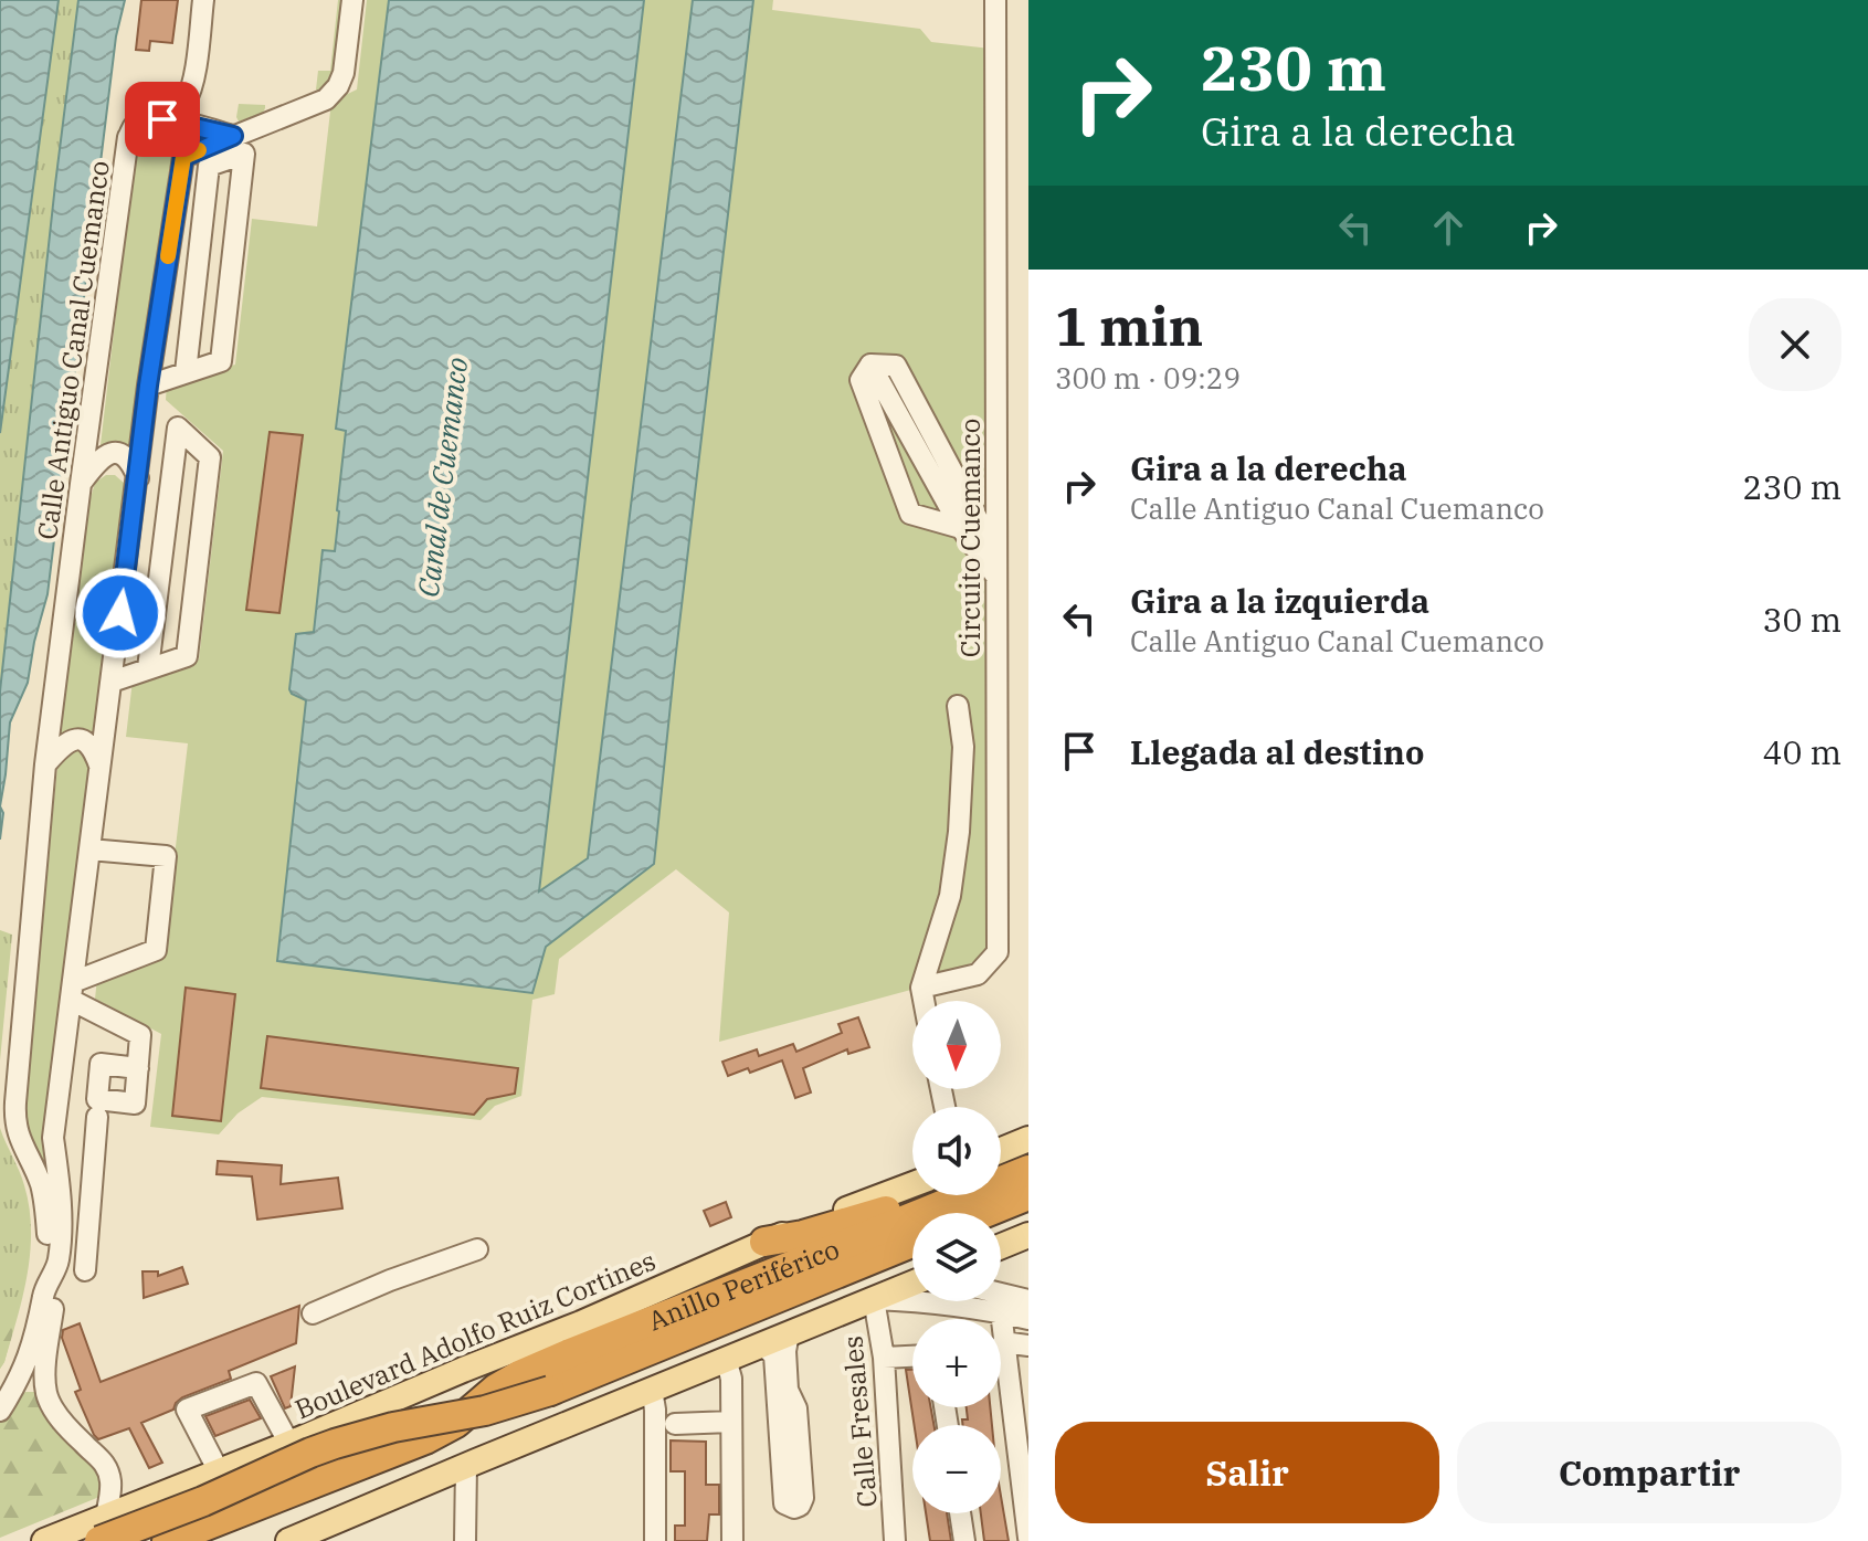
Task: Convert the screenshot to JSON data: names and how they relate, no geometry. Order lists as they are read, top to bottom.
{
  "streets": {
    "highway": ["Anillo Periférico"],
    "main road": ["Boulevard Adolfo Ruiz Cortines"],
    "street": ["Calle Antiguo Canal Cuemanco", "Circuito Cuemanco", "Calle Fresales"]
  },
  "crossings": [
    ["Anillo Periférico", "Boulevard Adolfo Ruiz Cortines"]
  ],
  "water": ["Canal de Cuemanco"],
  "north": "bottom",
  "page": {
    "turn": ["230 m", "Gira a la derecha"],
    "heading": ["1 min", "300 m · 09:29"],
    "list": [
      {
        "name": "Gira a la derecha",
        "note": "Calle Antiguo Canal Cuemanco",
        "value": "230 m"
      },
      {
        "name": "Gira a la izquierda",
        "note": "Calle Antiguo Canal Cuemanco",
        "value": "30 m"
      },
      {
        "name": "Llegada al destino",
        "value": "40 m"
      }
    ],
    "map_buttons": ["+", "−"],
    "buttons": ["Salir", "Compartir"]
  }
}
